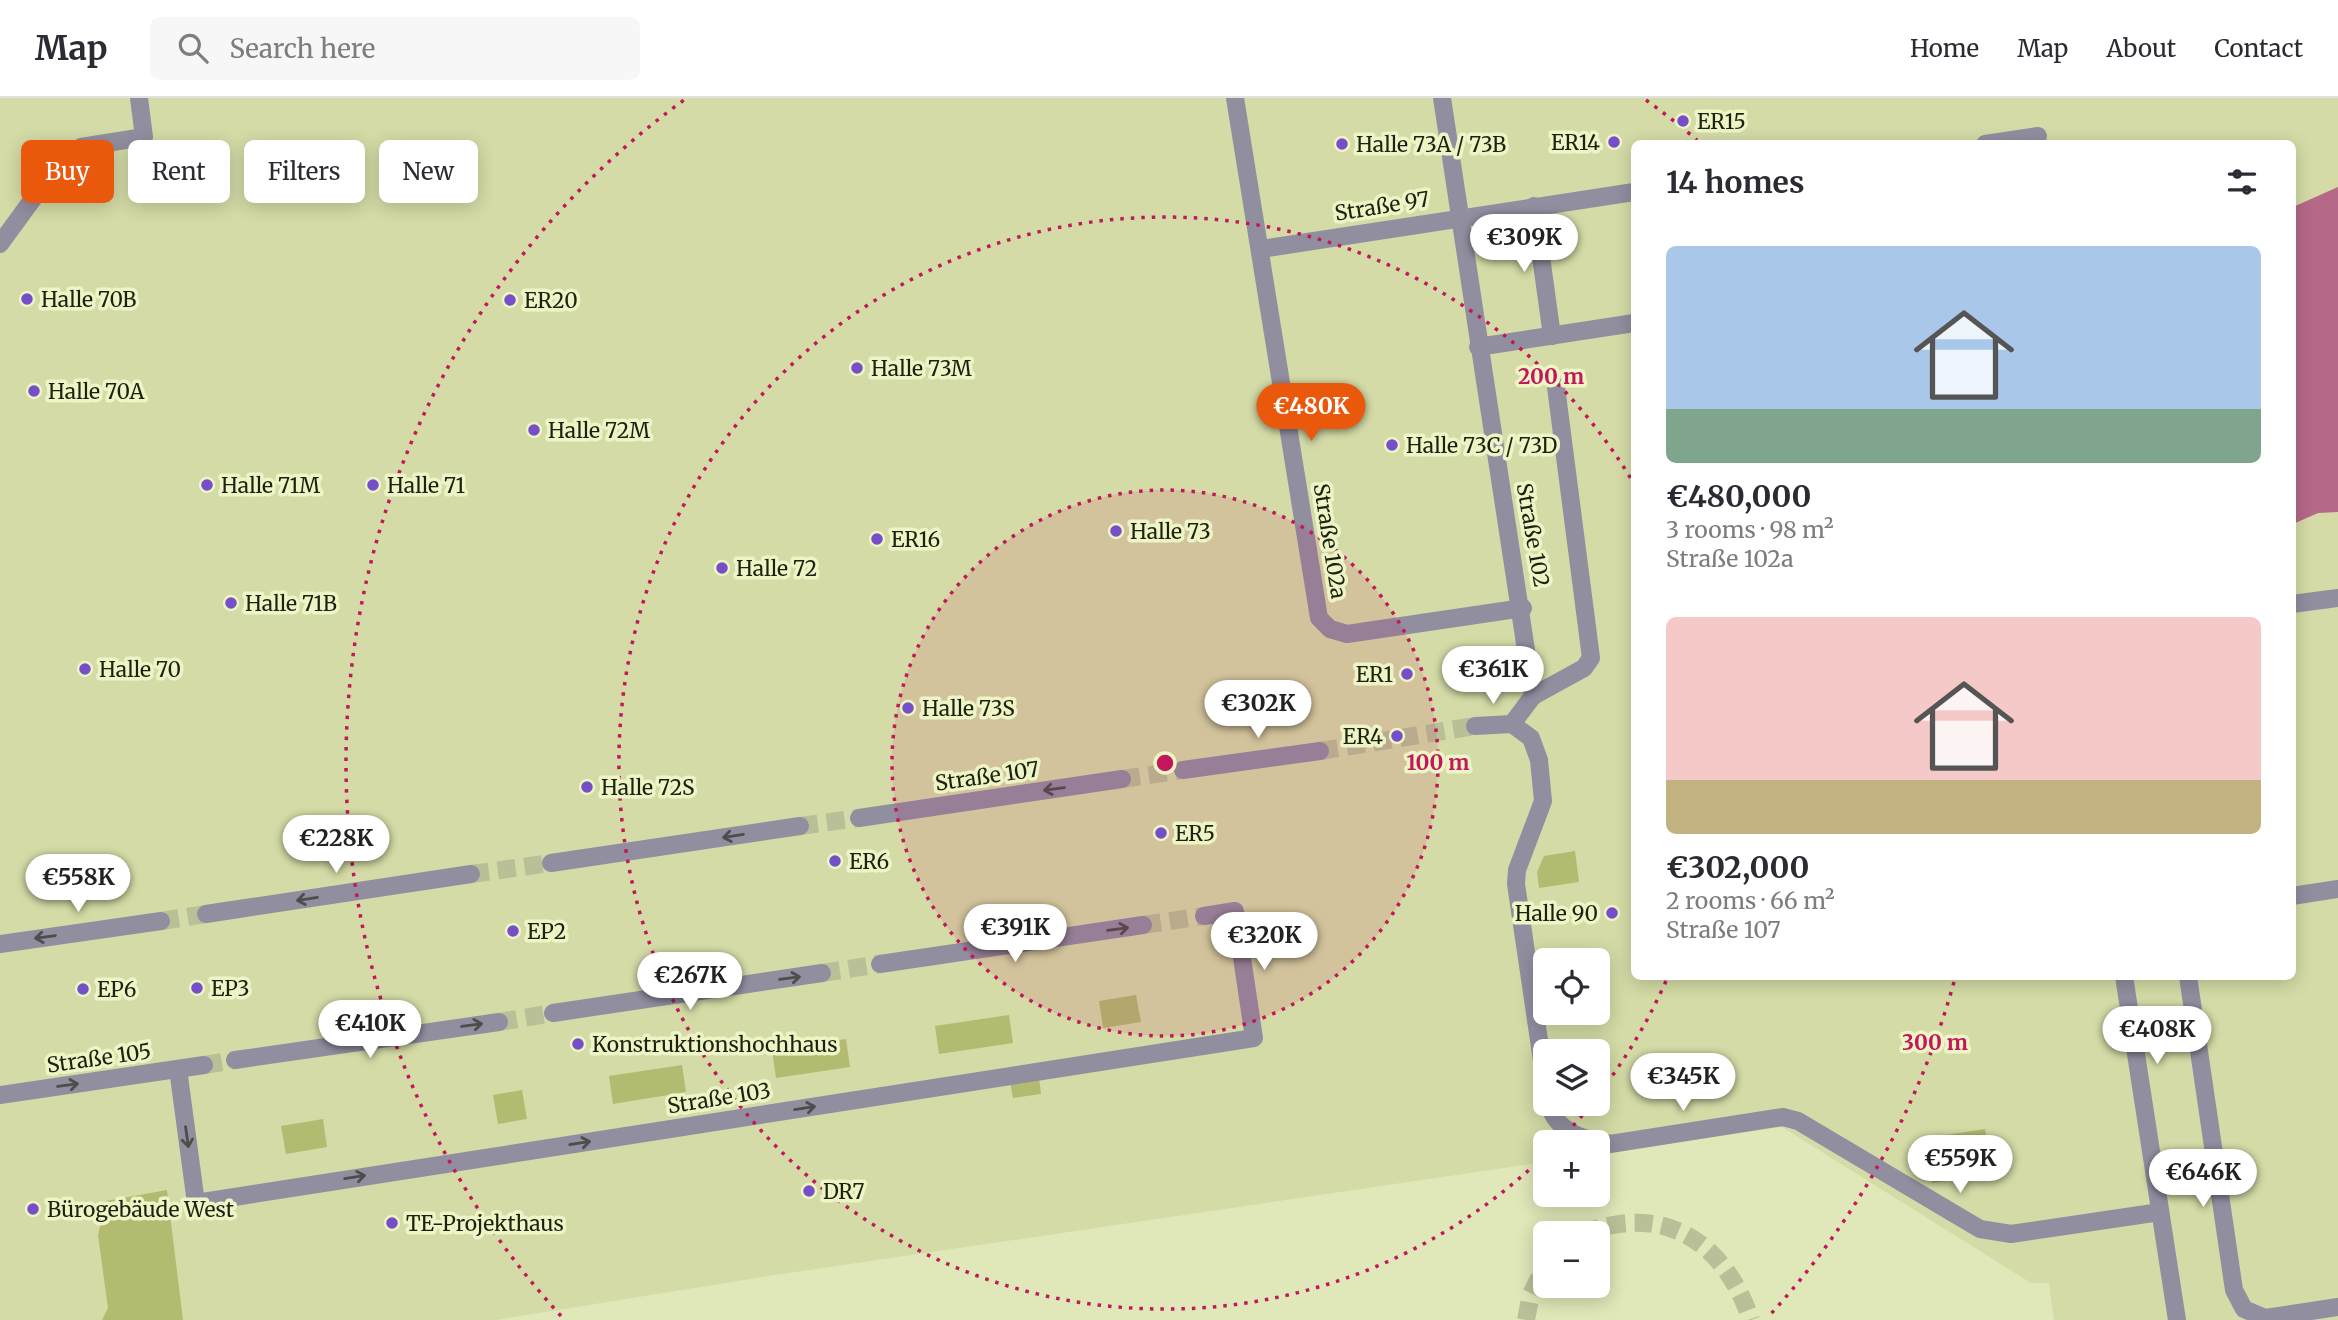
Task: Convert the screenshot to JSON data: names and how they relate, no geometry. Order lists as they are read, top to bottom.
{
  "streets": {
    "street": [
      "Straße 97",
      "Straße 102",
      "Straße 102a",
      "Straße 107",
      "Straße 105",
      "Straße 103"
    ]
  },
  "crossings": [
    ["Straße 97", "Straße 102"],
    ["Straße 97", "Straße 102a"],
    ["Straße 102", "Straße 102a"],
    ["Straße 105", "Straße 103"]
  ],
  "places": [
    "ER15",
    "ER14",
    "Halle 73A / 73B",
    "Halle 70B",
    "ER20",
    "Halle 73M",
    "Halle 70A",
    "Halle 72M",
    "Halle 73C / 73D",
    "Halle 71M",
    "Halle 71",
    "Halle 73",
    "ER16",
    "Halle 72",
    "Halle 71B",
    "Halle 70",
    "ER1",
    "Halle 73S",
    "ER4",
    "Halle 72S",
    "ER5",
    "ER6",
    "Halle 90",
    "EP2",
    "EP3",
    "EP6",
    "Konstruktionshochhaus",
    "DR7",
    "Bürogebäude West",
    "TE-Projekthaus"
  ],
  "page": {
    "header": "Map",
    "search": "Search here",
    "nav": [
      "Home",
      "Map",
      "About",
      "Contact"
    ],
    "chip": [
      "Buy",
      "Rent",
      "Filters",
      "New"
    ],
    "heading": "14 homes",
    "price": [
      "€309K",
      "€480K",
      "€361K",
      "€302K",
      "€228K",
      "€558K",
      "€391K",
      "€320K",
      "€267K",
      "€410K",
      "€408K",
      "€345K",
      "€559K",
      "€646K"
    ],
    "list": [
      {
        "name": "€480,000",
        "note": "3 rooms · 98 m² · Straße 102a"
      },
      {
        "name": "€302,000",
        "note": "2 rooms · 66 m² · Straße 107"
      }
    ],
    "map_buttons": ["+", "−"]
  },
  "rings": ["200 m", "100 m", "300 m"]
}
